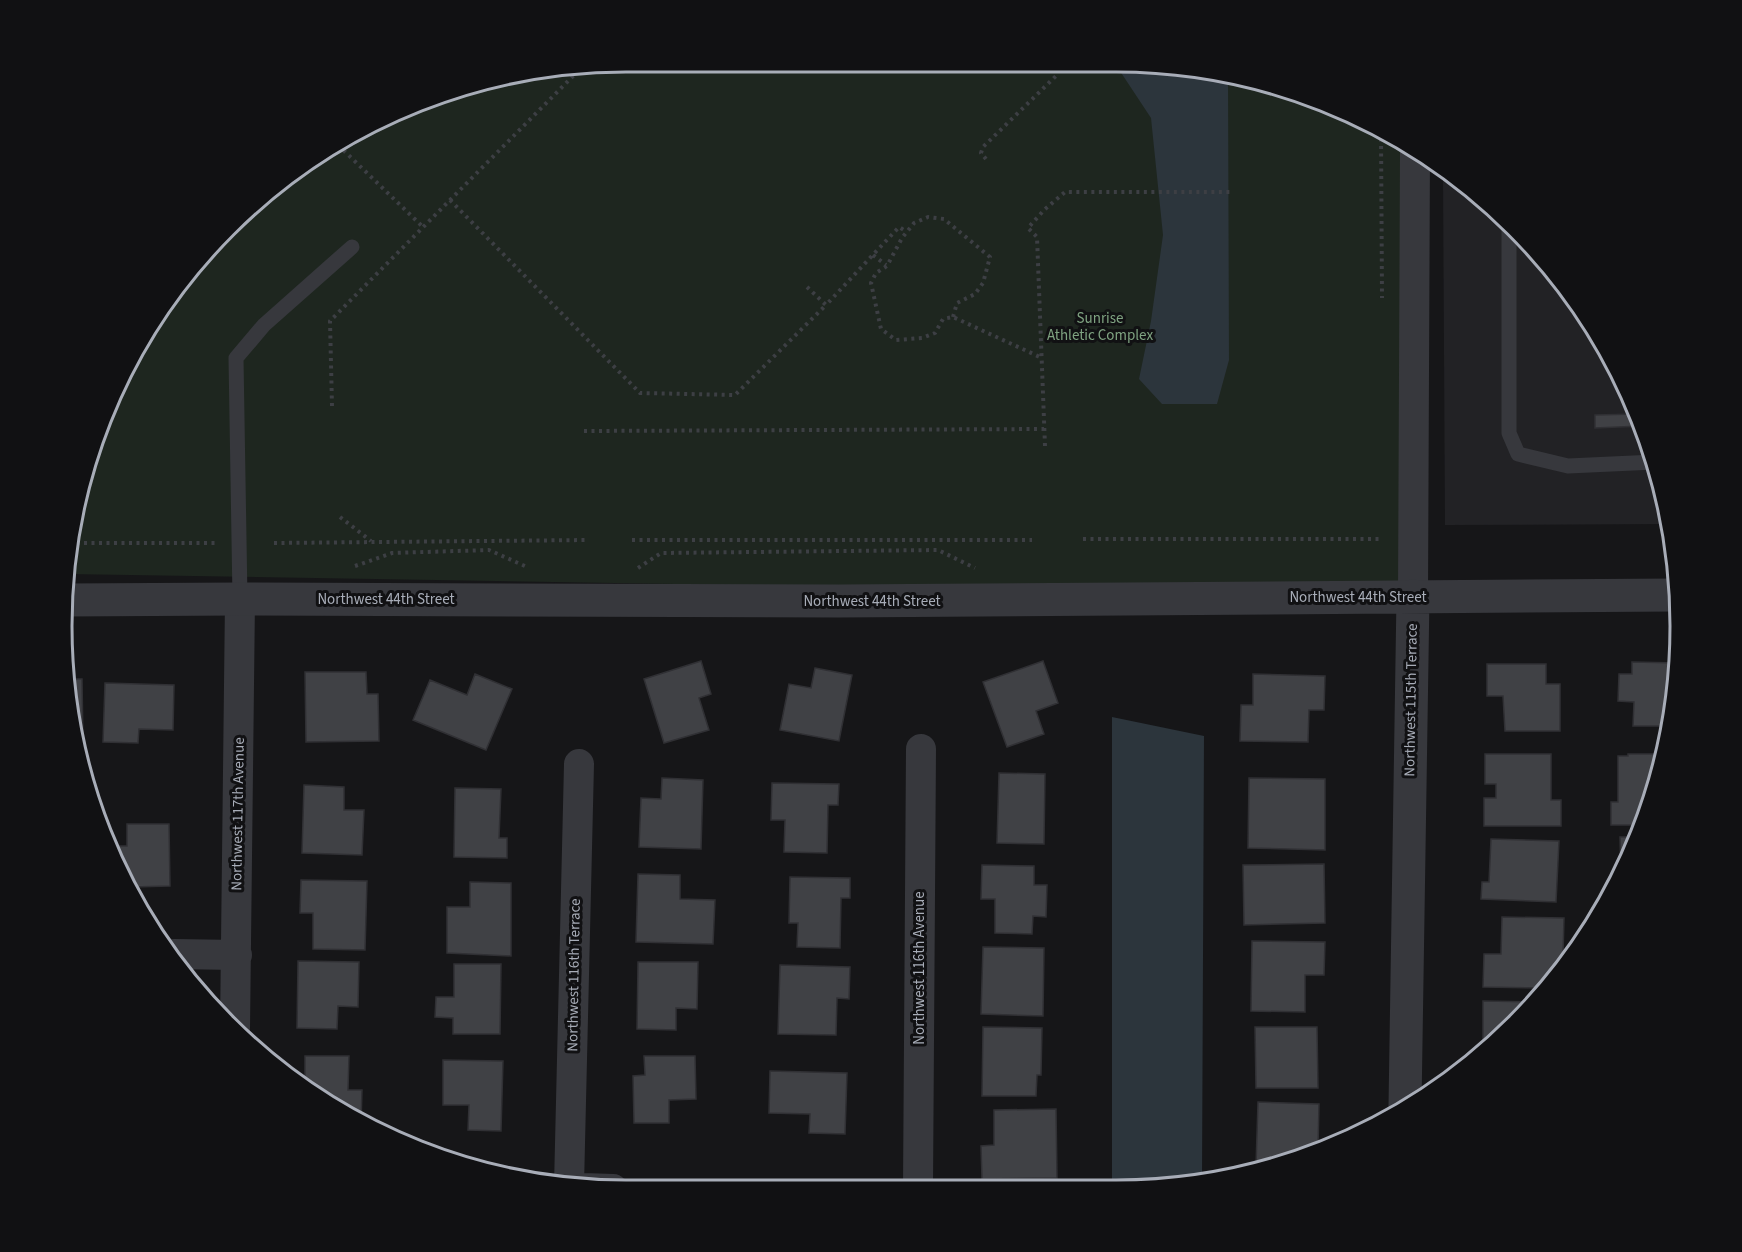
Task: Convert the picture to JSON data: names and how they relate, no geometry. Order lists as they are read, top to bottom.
{
  "streets": {
    "street": [
      "Northwest 44th Street",
      "Northwest 115th Terrace",
      "Northwest 117th Avenue",
      "Northwest 116th Avenue",
      "Northwest 116th Terrace"
    ]
  },
  "crossings": [
    ["Northwest 44th Street", "Northwest 115th Terrace"],
    ["Northwest 44th Street", "Northwest 117th Avenue"]
  ],
  "parks": ["Sunrise Athletic Complex"]
}
